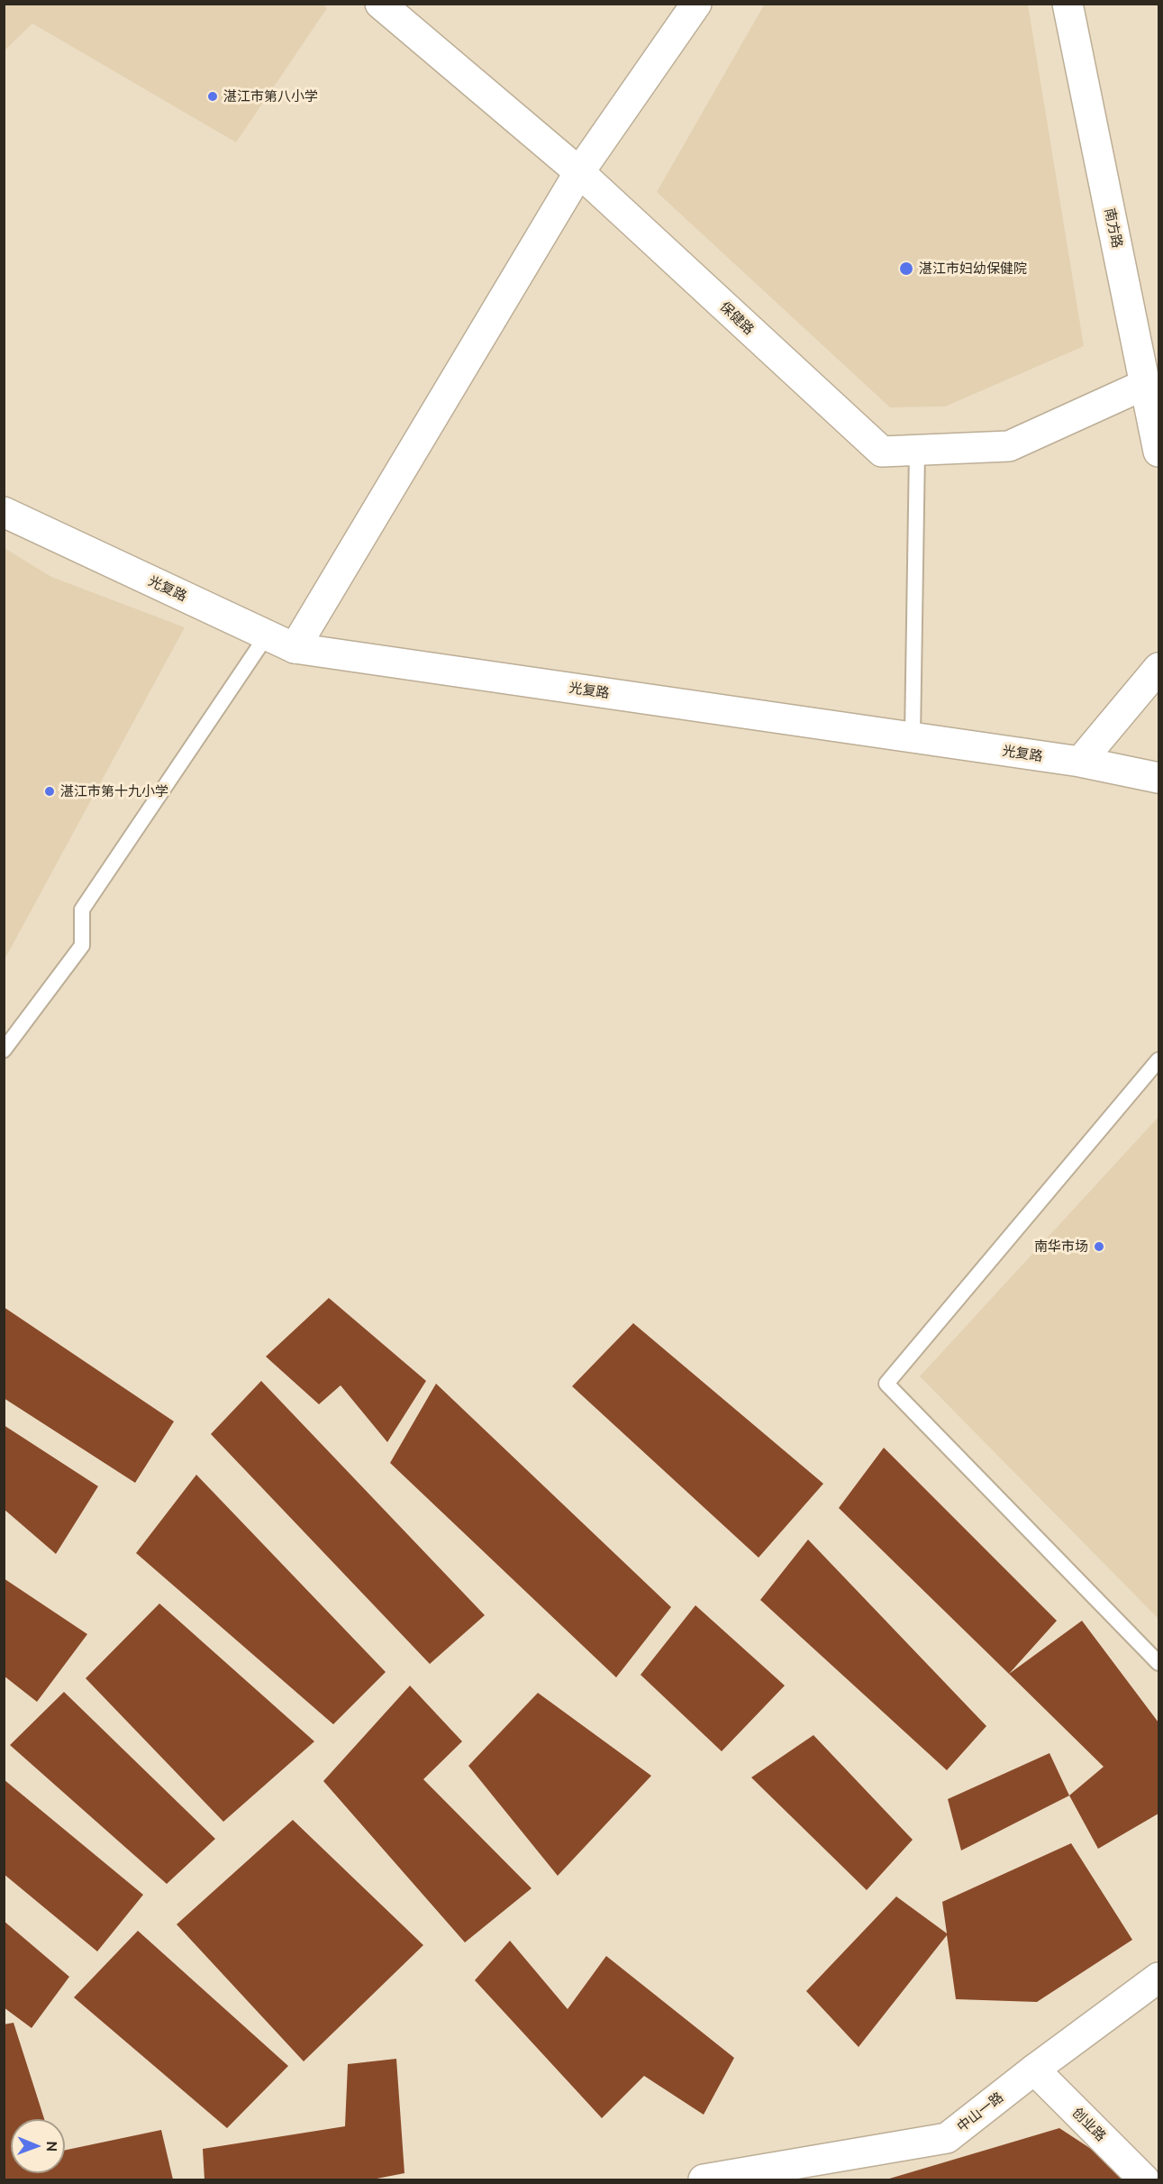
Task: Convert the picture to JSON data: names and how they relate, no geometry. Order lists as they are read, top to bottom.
{
  "streets": {
    "street": [
      "南方路",
      "保健路",
      "光复路",
      "中山一路",
      "创业路"
    ]
  },
  "crossings": [
    ["南方路", "保健路"],
    ["中山一路", "创业路"]
  ],
  "places": [
    "湛江市第八小学",
    "湛江市妇幼保健院",
    "湛江市第十九小学",
    "南华市场"
  ],
  "north": "right"
}
